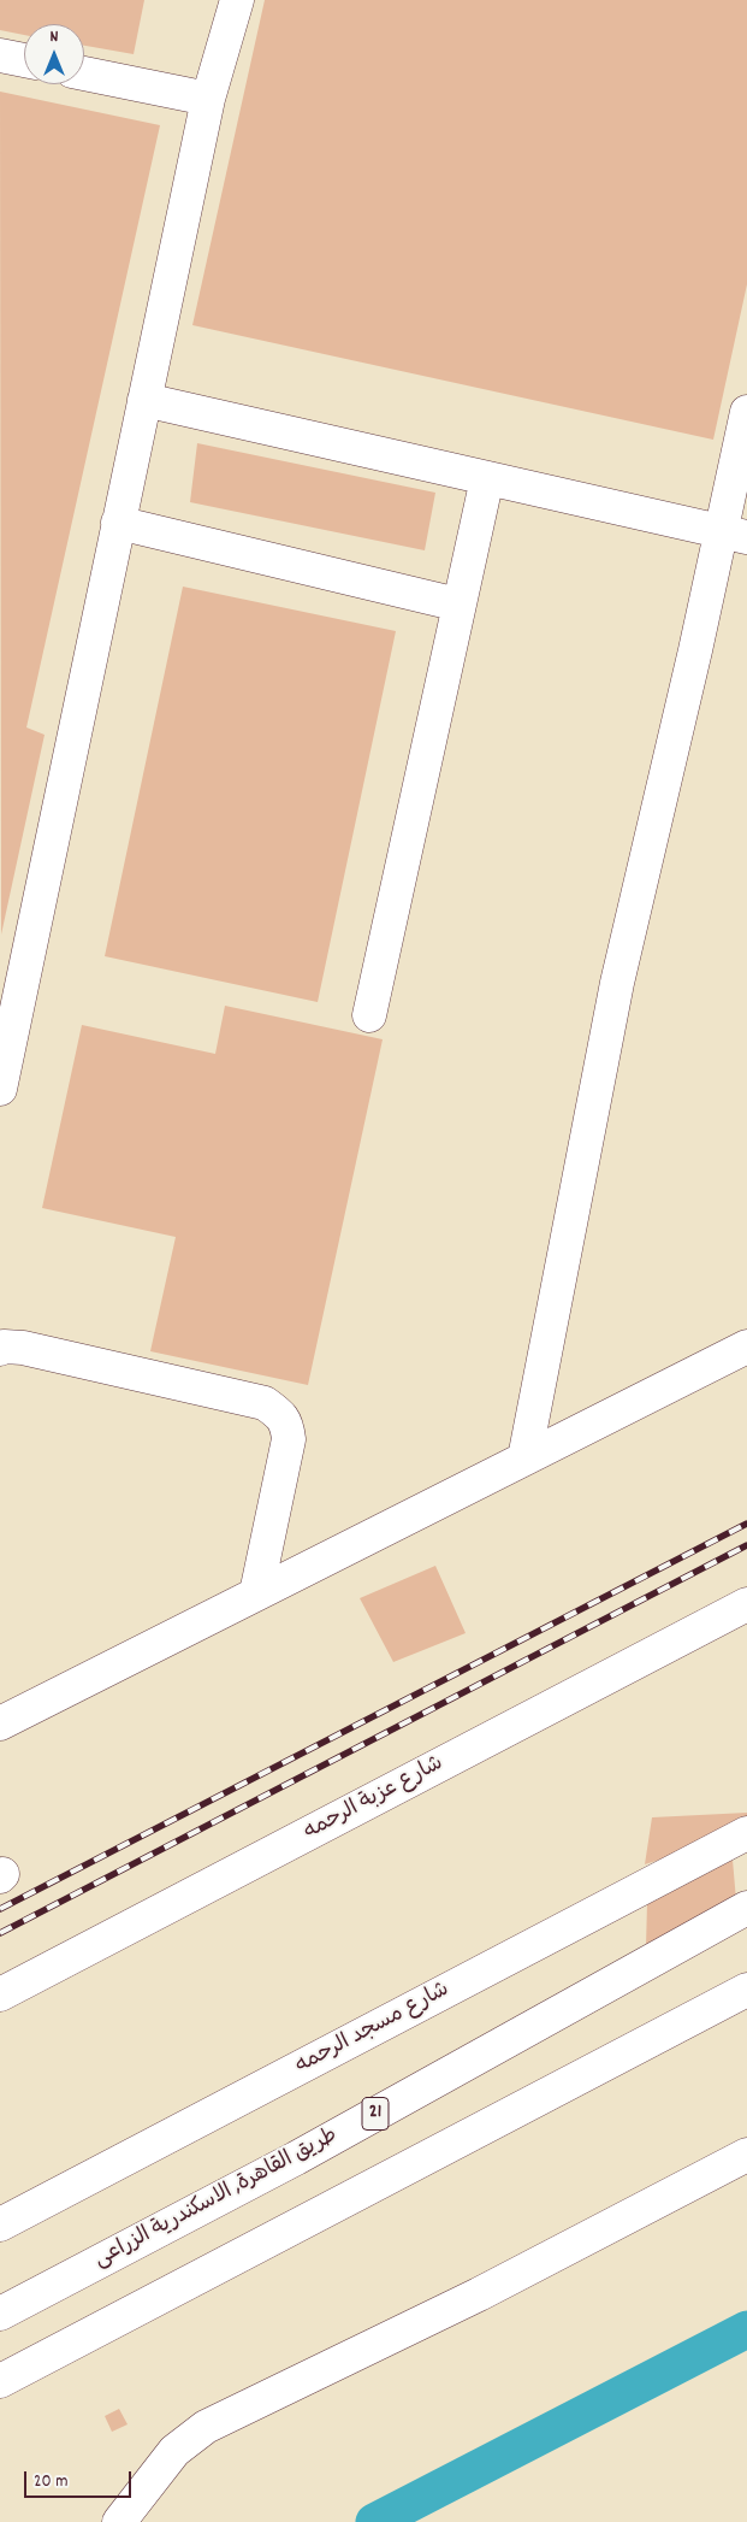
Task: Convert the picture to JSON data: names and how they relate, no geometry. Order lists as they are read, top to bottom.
{
  "streets": {
    "main road": [
      "شارع عزبة الرحمه",
      "شارع مسجد الرحمه",
      "21",
      "طريق القاهرة, الاسكندرية الزراعى"
    ]
  },
  "scale_bar": "20 m",
  "north": "top"
}
